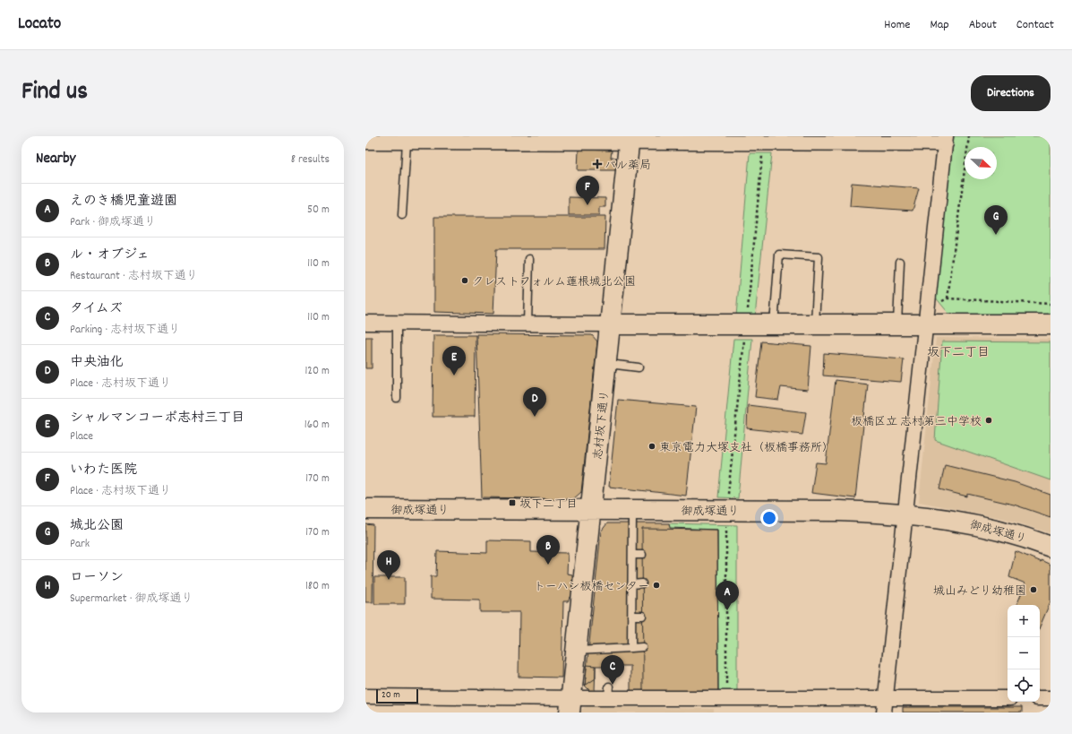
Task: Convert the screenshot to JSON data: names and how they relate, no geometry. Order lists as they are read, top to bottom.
{
  "streets": {
    "street": ["志村坂下通り", "御成塚通り"]
  },
  "crossings": [
    ["志村坂下通り", "御成塚通り"]
  ],
  "districts": ["坂下二丁目"],
  "places": {
    "health": ["パル薬局"],
    "other": [
      "クレストフォルム蓮根城北公園",
      "板橋区立 志村第三中学校",
      "東京電力大塚支社（板橋事務所）",
      "トーハン板橋センター",
      "城山みどり幼稚園"
    ],
    "transit": ["坂下二丁目"]
  },
  "scale_bar": "20 m",
  "north": "bottom right",
  "page": {
    "header": "Locato",
    "nav": [
      "Home",
      "Map",
      "About",
      "Contact"
    ],
    "title": "Find us",
    "buttons": "Directions",
    "heading": ["Nearby", "8 results"],
    "pins": [
      "F",
      "G",
      "E",
      "D",
      "B",
      "H",
      "A",
      "C"
    ],
    "list": [
      {
        "mark": "A",
        "name": "えのき橋児童遊園",
        "note": "Park · 御成塚通り",
        "value": "50 m"
      },
      {
        "mark": "B",
        "name": "ル・オブジェ",
        "note": "Restaurant · 志村坂下通り",
        "value": "110 m"
      },
      {
        "mark": "C",
        "name": "タイムズ",
        "note": "Parking · 志村坂下通り",
        "value": "110 m"
      },
      {
        "mark": "D",
        "name": "中央油化",
        "note": "Place · 志村坂下通り",
        "value": "120 m"
      },
      {
        "mark": "E",
        "name": "シャルマンコーポ志村三丁目",
        "note": "Place",
        "value": "160 m"
      },
      {
        "mark": "F",
        "name": "いわた医院",
        "note": "Place · 志村坂下通り",
        "value": "170 m"
      },
      {
        "mark": "G",
        "name": "城北公園",
        "note": "Park",
        "value": "170 m"
      },
      {
        "mark": "H",
        "name": "ローソン",
        "note": "Supermarket · 御成塚通り",
        "value": "180 m"
      }
    ],
    "map_buttons": ["+", "−"],
    "scale": "20 m"
  }
}
